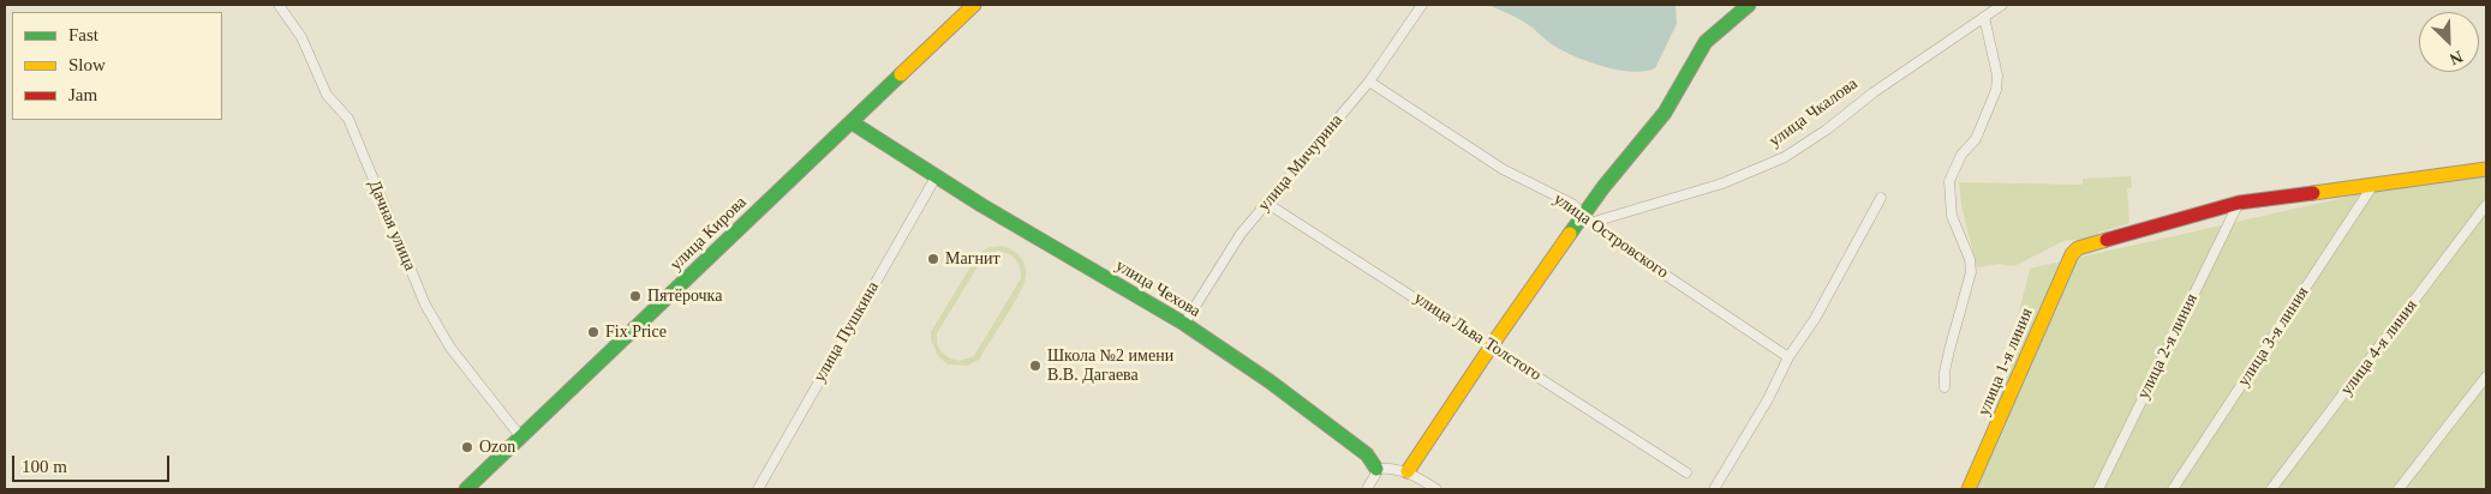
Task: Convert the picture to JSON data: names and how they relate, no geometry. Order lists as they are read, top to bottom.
{
  "streets": {
    "street": [
      "улица Чкалова",
      "улица Мичурина",
      "Дачная улица",
      "улица Кирова",
      "улица Островского",
      "улица Чехова",
      "улица Пушкина",
      "улица Льва Толстого",
      "улица 3-я линия",
      "улица 2-я линия",
      "улица 4-я линия",
      "улица 1-я линия"
    ]
  },
  "crossings": [
    ["улица Чкалова", "улица Островского"],
    ["улица Мичурина", "улица Островского"],
    ["улица Мичурина", "улица Чехова"],
    ["улица Мичурина", "улица Льва Толстого"],
    ["Дачная улица", "улица Кирова"],
    ["улица Кирова", "улица Чехова"],
    ["улица Чехова", "улица Пушкина"],
    ["улица 2-я линия", "улица 1-я линия"]
  ],
  "places": [
    "Магнит",
    "Пятёрочка",
    "Fix Price",
    "Школа №2 имени В.В. Дагаева",
    "Ozon"
  ],
  "legend": ["Fast", "Slow", "Jam"],
  "scale_bar": "100 m",
  "north": "bottom right"
}
